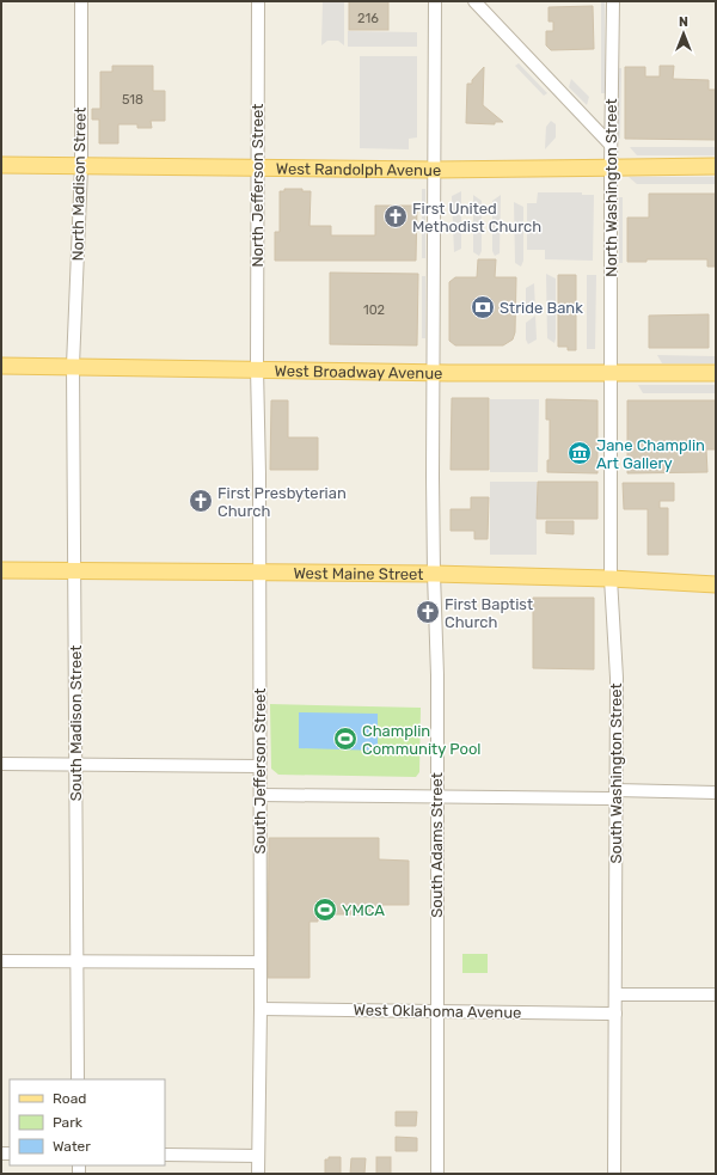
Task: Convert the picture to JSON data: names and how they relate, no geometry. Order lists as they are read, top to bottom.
{
  "streets": {
    "main road": ["West Randolph Avenue", "West Broadway Avenue", "West Maine Street"],
    "street": [
      "North Madison Street",
      "North Jefferson Street",
      "North Washington Street",
      "South Madison Street",
      "South Jefferson Street",
      "South Washington Street",
      "South Adams Street",
      "West Oklahoma Avenue"
    ]
  },
  "crossings": [
    ["West Randolph Avenue", "North Madison Street"],
    ["West Randolph Avenue", "North Jefferson Street"],
    ["West Randolph Avenue", "North Washington Street"],
    ["West Randolph Avenue", "South Adams Street"],
    ["North Madison Street", "West Broadway Avenue"],
    ["North Madison Street", "South Madison Street"],
    ["North Jefferson Street", "West Broadway Avenue"],
    ["North Jefferson Street", "South Jefferson Street"],
    ["North Washington Street", "West Broadway Avenue"],
    ["North Washington Street", "South Washington Street"],
    ["West Broadway Avenue", "South Madison Street"],
    ["West Broadway Avenue", "South Jefferson Street"],
    ["West Broadway Avenue", "South Washington Street"],
    ["West Broadway Avenue", "South Adams Street"],
    ["West Maine Street", "South Madison Street"],
    ["West Maine Street", "South Jefferson Street"],
    ["West Maine Street", "South Washington Street"],
    ["West Maine Street", "South Adams Street"],
    ["South Jefferson Street", "West Oklahoma Avenue"],
    ["South Washington Street", "West Oklahoma Avenue"],
    ["South Adams Street", "West Oklahoma Avenue"]
  ],
  "places": {
    "church": ["First United Methodist Church", "First Presbyterian Church", "First Baptist Church"],
    "bank": ["Stride Bank"],
    "museum": ["Jane Champlin Art Gallery"],
    "sports": ["Champlin Community Pool", "YMCA"]
  },
  "house_numbers": ["216", "518", "102"],
  "legend": ["Road", "Park", "Water"],
  "north": "top"
}
